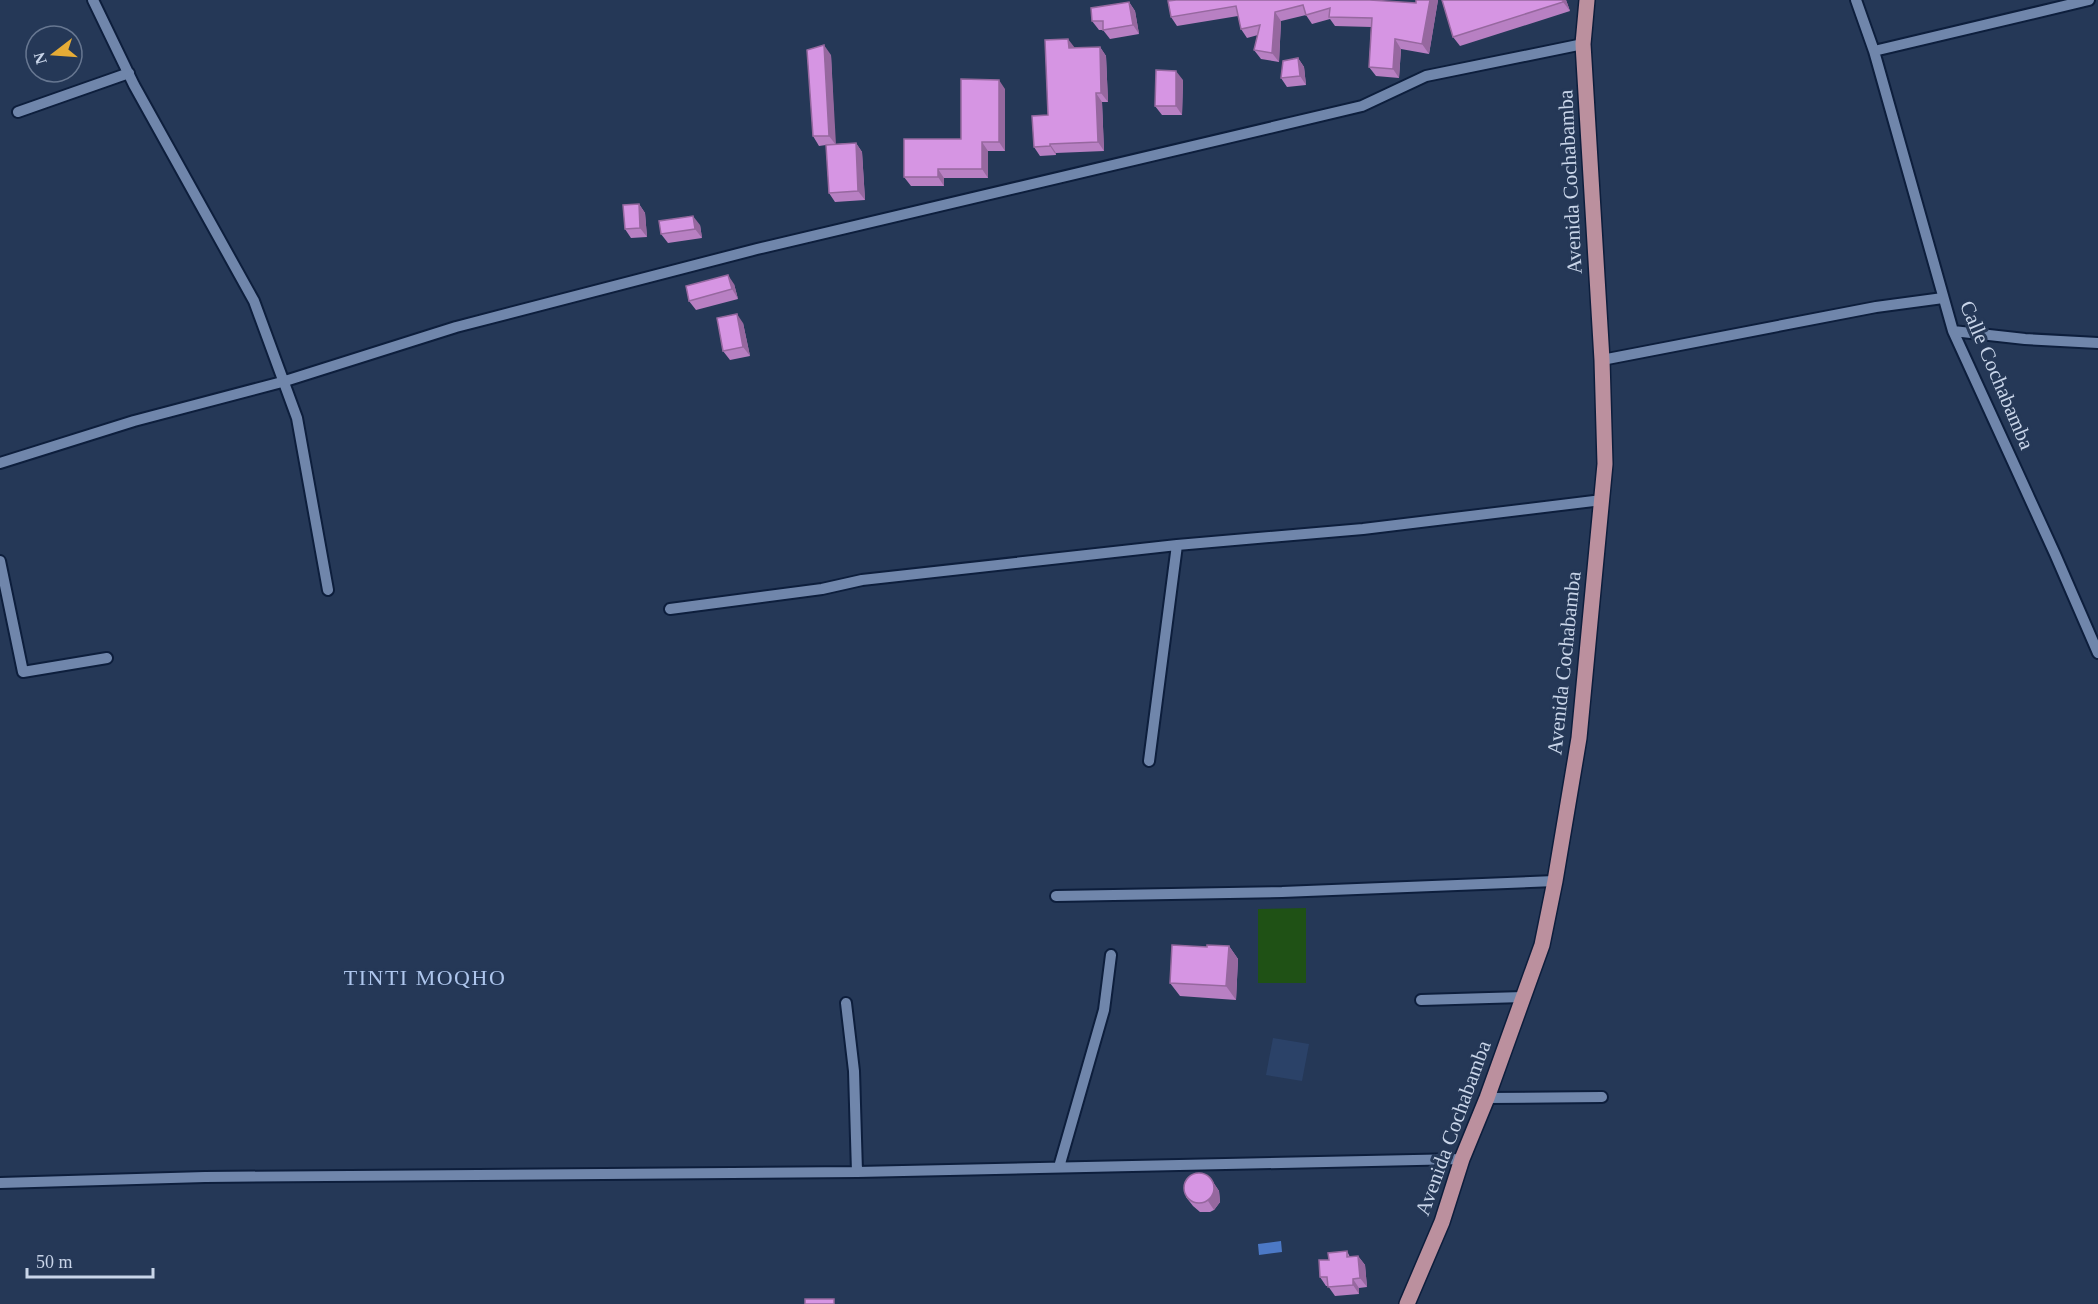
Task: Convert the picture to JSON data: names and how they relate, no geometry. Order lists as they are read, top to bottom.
{
  "streets": {
    "main road": ["Avenida Cochabamba"],
    "street": ["Calle Cochabamba"]
  },
  "districts": ["TINTI MOQHO"],
  "scale_bar": "50 m",
  "north": "left"
}
